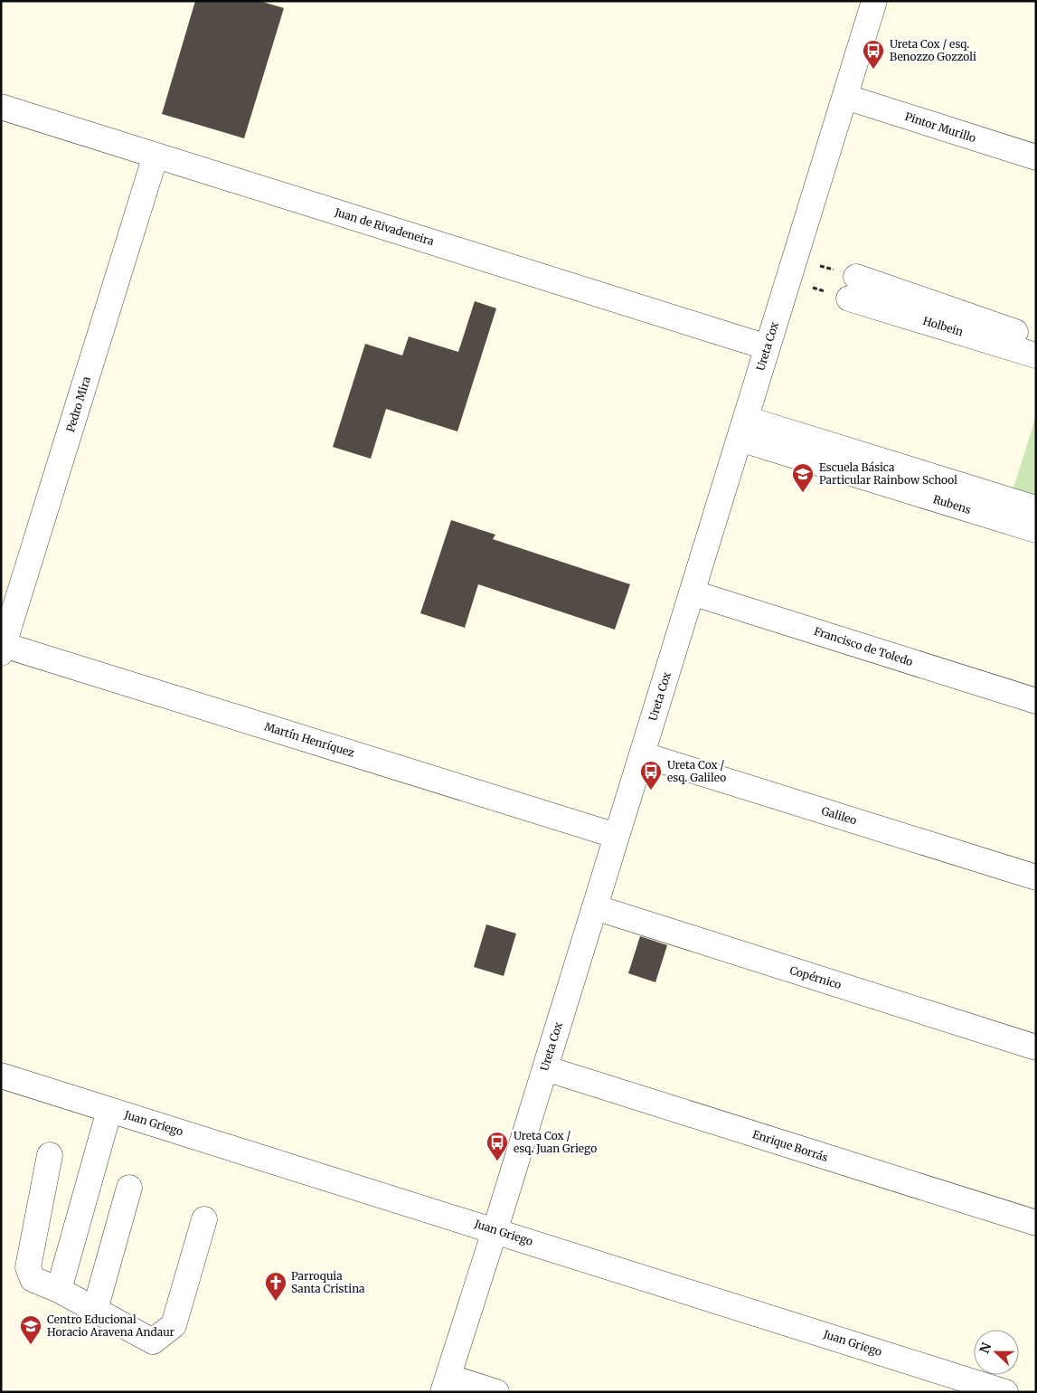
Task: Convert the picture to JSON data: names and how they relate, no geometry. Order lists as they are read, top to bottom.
{
  "streets": {
    "street": [
      "Pintor Murillo",
      "Juan de Rivadeneira",
      "Holbein",
      "Ureta Cox",
      "Pedro Mira",
      "Rubens",
      "Francisco de Toledo",
      "Martín Henríquez",
      "Galileo",
      "Copérnico",
      "Juan Griego",
      "Enrique Borrás"
    ]
  },
  "crossings": [
    ["Pintor Murillo", "Ureta Cox"],
    ["Juan de Rivadeneira", "Ureta Cox"],
    ["Juan de Rivadeneira", "Pedro Mira"],
    ["Ureta Cox", "Rubens"],
    ["Ureta Cox", "Francisco de Toledo"],
    ["Ureta Cox", "Martín Henríquez"],
    ["Ureta Cox", "Galileo"],
    ["Ureta Cox", "Copérnico"],
    ["Ureta Cox", "Juan Griego"],
    ["Ureta Cox", "Enrique Borrás"],
    ["Pedro Mira", "Martín Henríquez"]
  ],
  "places": {
    "bus stop": ["Ureta Cox / esq. Benozzo Gozzoli", "Ureta Cox / esq. Galileo", "Ureta Cox / esq. Juan Griego"],
    "school or university": ["Escuela Básica Particular Rainbow School", "Centro Educional Horacio Aravena Andaur"],
    "church": ["Parroquia Santa Cristina"]
  },
  "north": "left"
}
